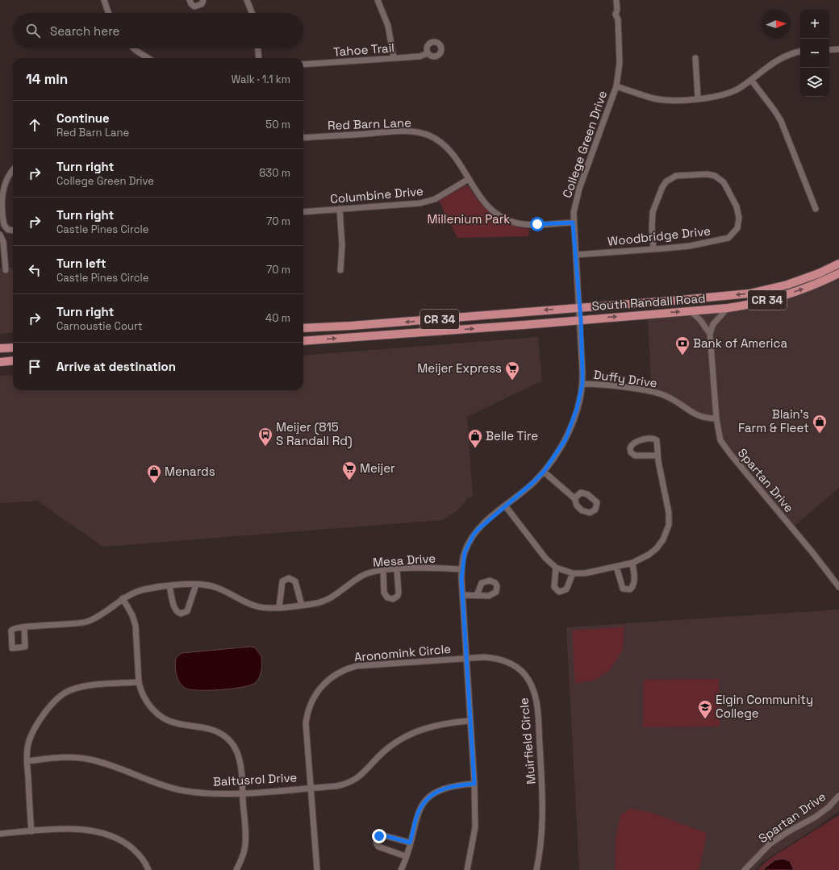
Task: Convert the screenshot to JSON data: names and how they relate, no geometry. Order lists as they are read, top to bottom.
{
  "streets": {
    "main road": ["CR 34", "South Randall Road"],
    "street": [
      "Tahoe Trail",
      "Red Barn Lane",
      "College Green Drive",
      "Columbine Drive",
      "Woodbridge Drive",
      "Duffy Drive",
      "Spartan Drive",
      "Mesa Drive",
      "Aronomink Circle",
      "Muirfield Circle",
      "Baltusrol Drive"
    ]
  },
  "crossings": [
    ["Red Barn Lane", "College Green Drive"],
    ["Red Barn Lane", "Columbine Drive"],
    ["College Green Drive", "Woodbridge Drive"],
    ["College Green Drive", "South Randall Road"],
    ["College Green Drive", "Duffy Drive"],
    ["College Green Drive", "Mesa Drive"],
    ["College Green Drive", "Aronomink Circle"],
    ["College Green Drive", "Muirfield Circle"],
    ["College Green Drive", "Baltusrol Drive"],
    ["Duffy Drive", "Spartan Drive"],
    ["Aronomink Circle", "Muirfield Circle"],
    ["Aronomink Circle", "Baltusrol Drive"]
  ],
  "parks": ["Millenium Park"],
  "places": {
    "bank": ["Bank of America"],
    "supermarket": ["Meijer Express", "Meijer"],
    "shop": ["Blain's Farm & Fleet", "Belle Tire", "Menards"],
    "bus stop": ["Meijer (815 S Randall Rd)"],
    "school or university": ["Elgin Community College"]
  },
  "north": "right",
  "page": {
    "map_buttons": ["+", "−"],
    "search": "Search here",
    "heading": ["14 min", "Walk · 1.1 km"],
    "list": [
      ["Continue", "Red Barn Lane", "50 m"],
      ["Turn right", "College Green Drive", "830 m"],
      ["Turn right", "Castle Pines Circle", "70 m"],
      ["Turn left", "Castle Pines Circle", "70 m"],
      ["Turn right", "Carnoustie Court", "40 m"],
      "Arrive at destination"
    ]
  }
}
